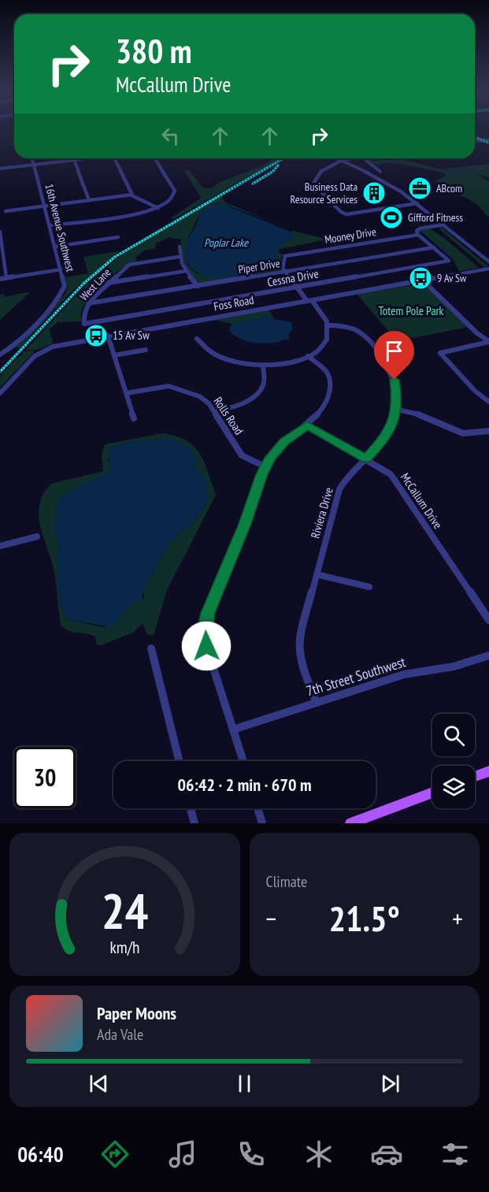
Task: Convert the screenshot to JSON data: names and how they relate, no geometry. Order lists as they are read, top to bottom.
{
  "streets": {
    "street": [
      "16th Avenue Southwest",
      "Mooney Drive",
      "Piper Drive",
      "Cessna Drive",
      "West Lane",
      "Foss Road",
      "Rolls Road",
      "McCallum Drive",
      "Riviera Drive",
      "7th Street Southwest"
    ]
  },
  "crossings": [
    ["Mooney Drive", "Piper Drive"],
    ["Piper Drive", "Cessna Drive"],
    ["Piper Drive", "West Lane"],
    ["Cessna Drive", "West Lane"],
    ["McCallum Drive", "Riviera Drive"],
    ["Riviera Drive", "7th Street Southwest"]
  ],
  "water": ["Poplar Lake"],
  "parks": ["Totem Pole Park"],
  "places": {
    "office": ["ABcom"],
    "building": ["Business Data Resource Services"],
    "sports": ["Gifford Fitness"],
    "bus stop": ["9 Av Sw", "15 Av Sw"]
  },
  "page": {
    "turn": ["380 m", "McCallum Drive"],
    "limit": "30",
    "trip": "06:42 · 2 min · 670 m",
    "tile": "Climate",
    "heat": ["−", "21.5°", "+"],
    "song": ["Paper Moons", "Ada Vale"],
    "tabs": "06:40",
    "gauge": ["24", "km/h"]
  }
}
